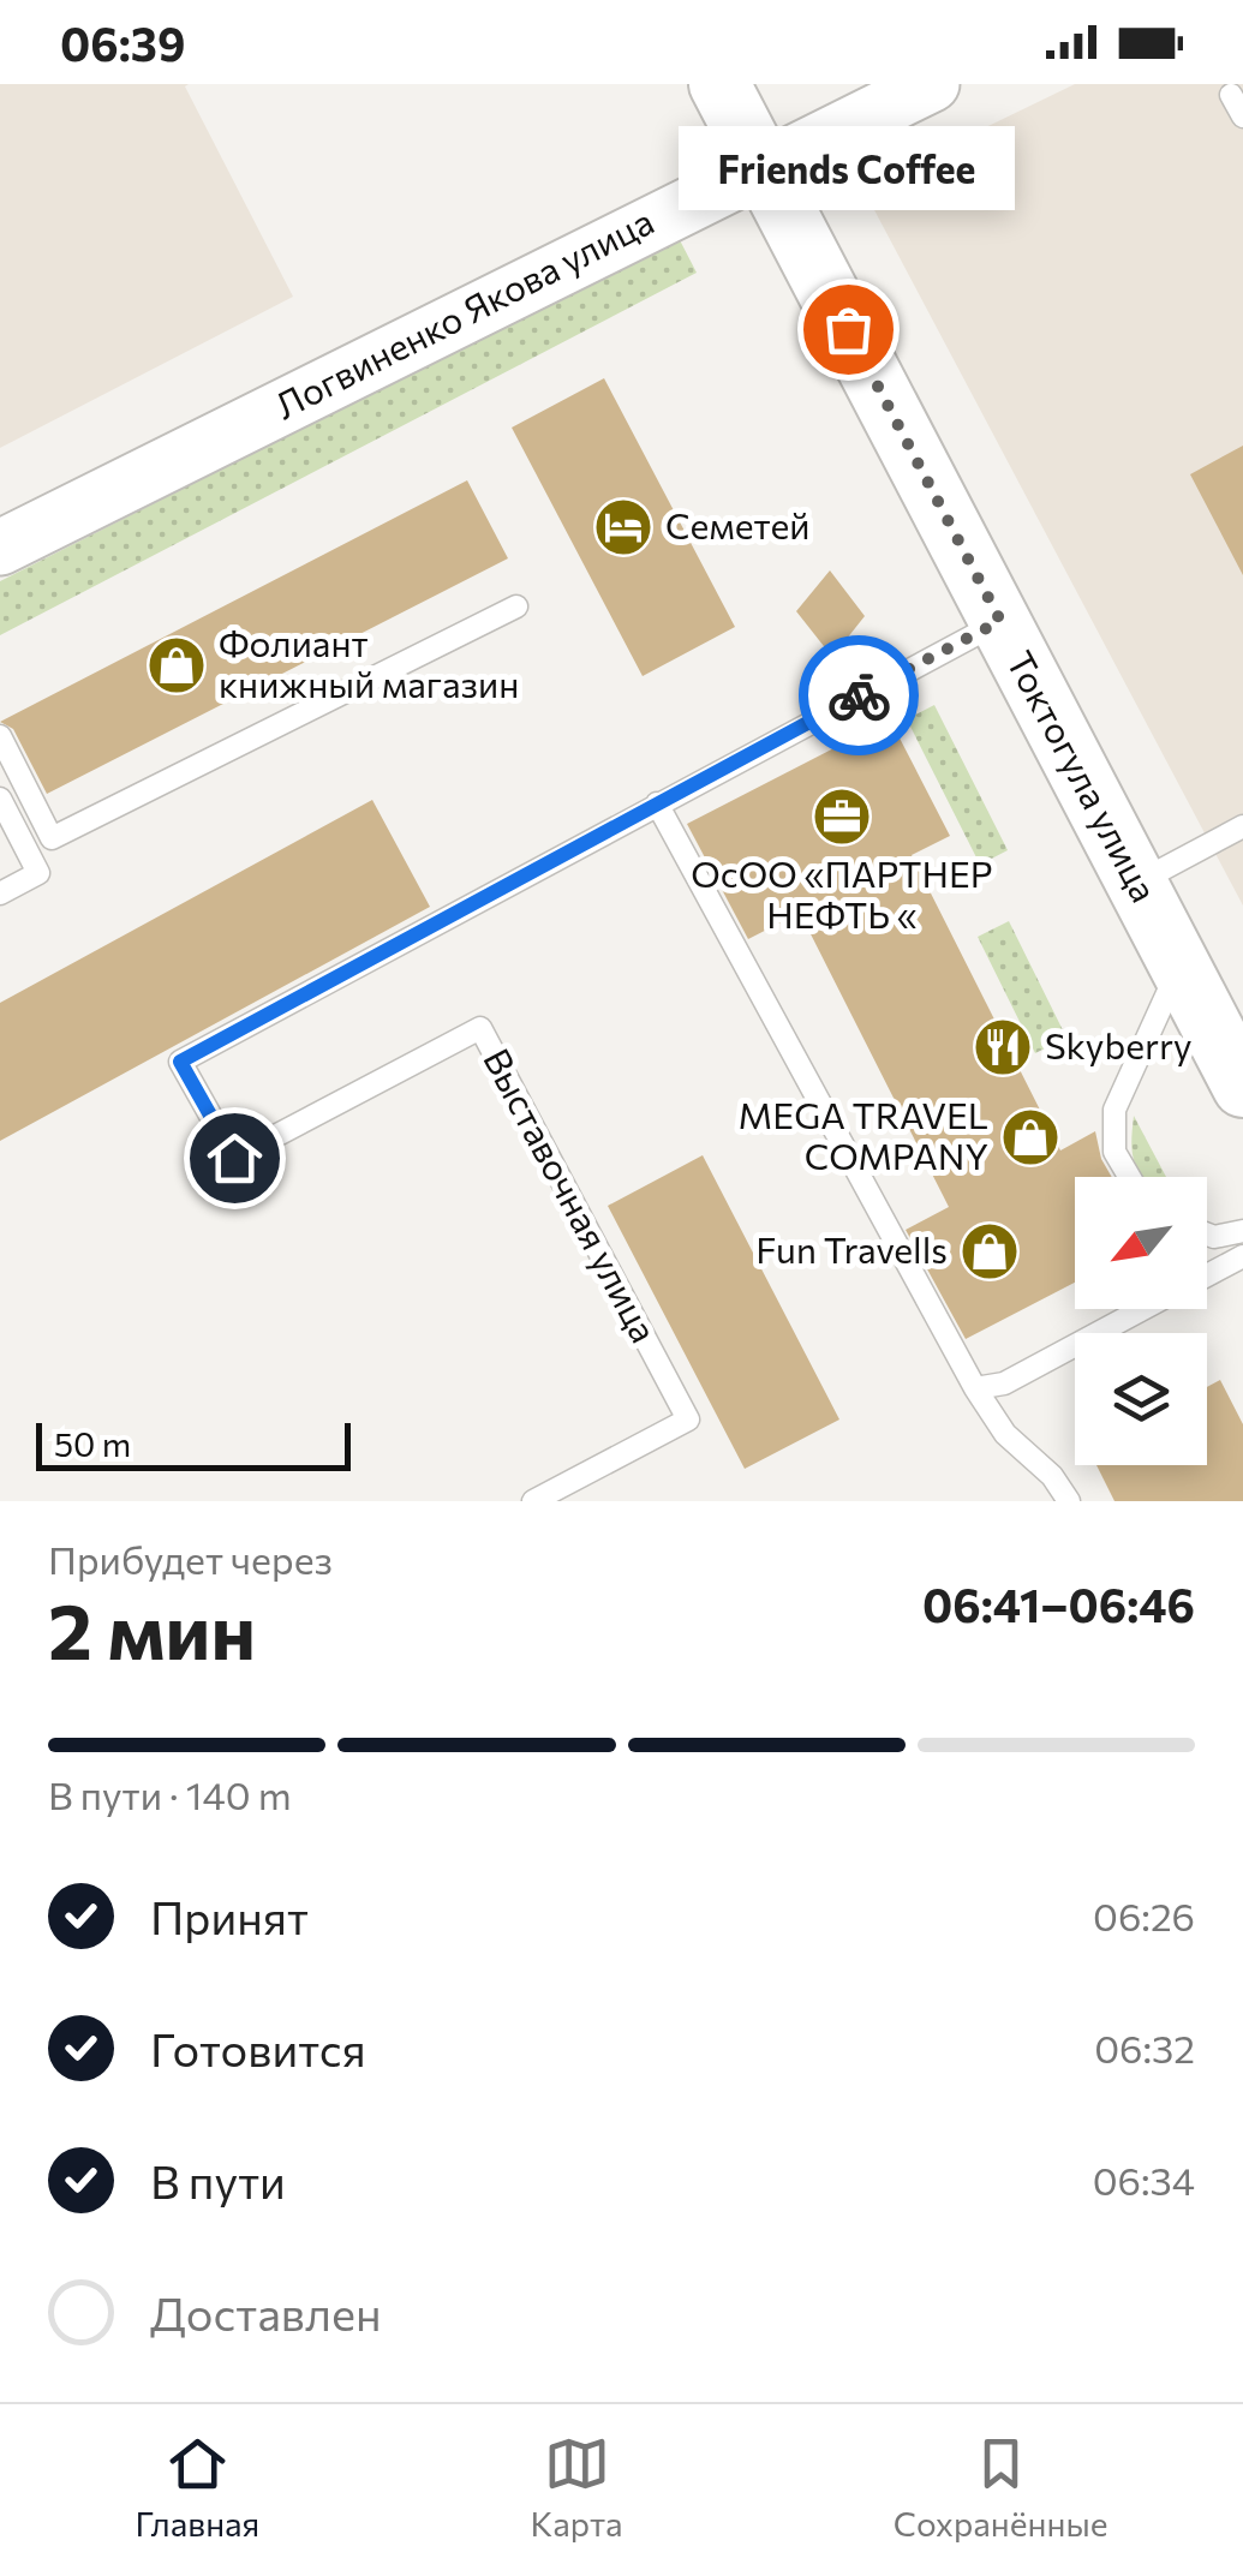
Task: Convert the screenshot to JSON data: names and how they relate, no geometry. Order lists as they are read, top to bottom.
{
  "streets": {
    "main road": ["Токтогула улица"],
    "street": ["Логвиненко Якова улица"],
    "lane": ["Выставочная улица"]
  },
  "crossings": [
    ["Логвиненко Якова улица", "Токтогула улица"],
    ["Токтогула улица", "Выставочная улица"]
  ],
  "places": {
    "other": ["Friends Coffee"],
    "hotel": ["Семетей"],
    "shop": ["Фолиант книжный магазин", "MEGA TRAVEL COMPANY", "Fun Travells"],
    "office": ["ОсОО «ПАРТНЕР НЕФТЬ «"],
    "restaurant": ["Skyberry"]
  },
  "scale_bar": "50 m",
  "north": "bottom left",
  "page": {
    "status": "06:39",
    "bubble": "Friends Coffee",
    "scale": "50 m",
    "heading": ["2 мин", "Прибудет через", "06:41–06:46"],
    "bar": "В пути · 140 m",
    "list": [
      ["Принят", "06:26"],
      ["Готовится", "06:32"],
      ["В пути", "06:34"],
      "Доставлен"
    ],
    "tabs": ["Главная", "Карта", "Сохранённые"]
  }
}
